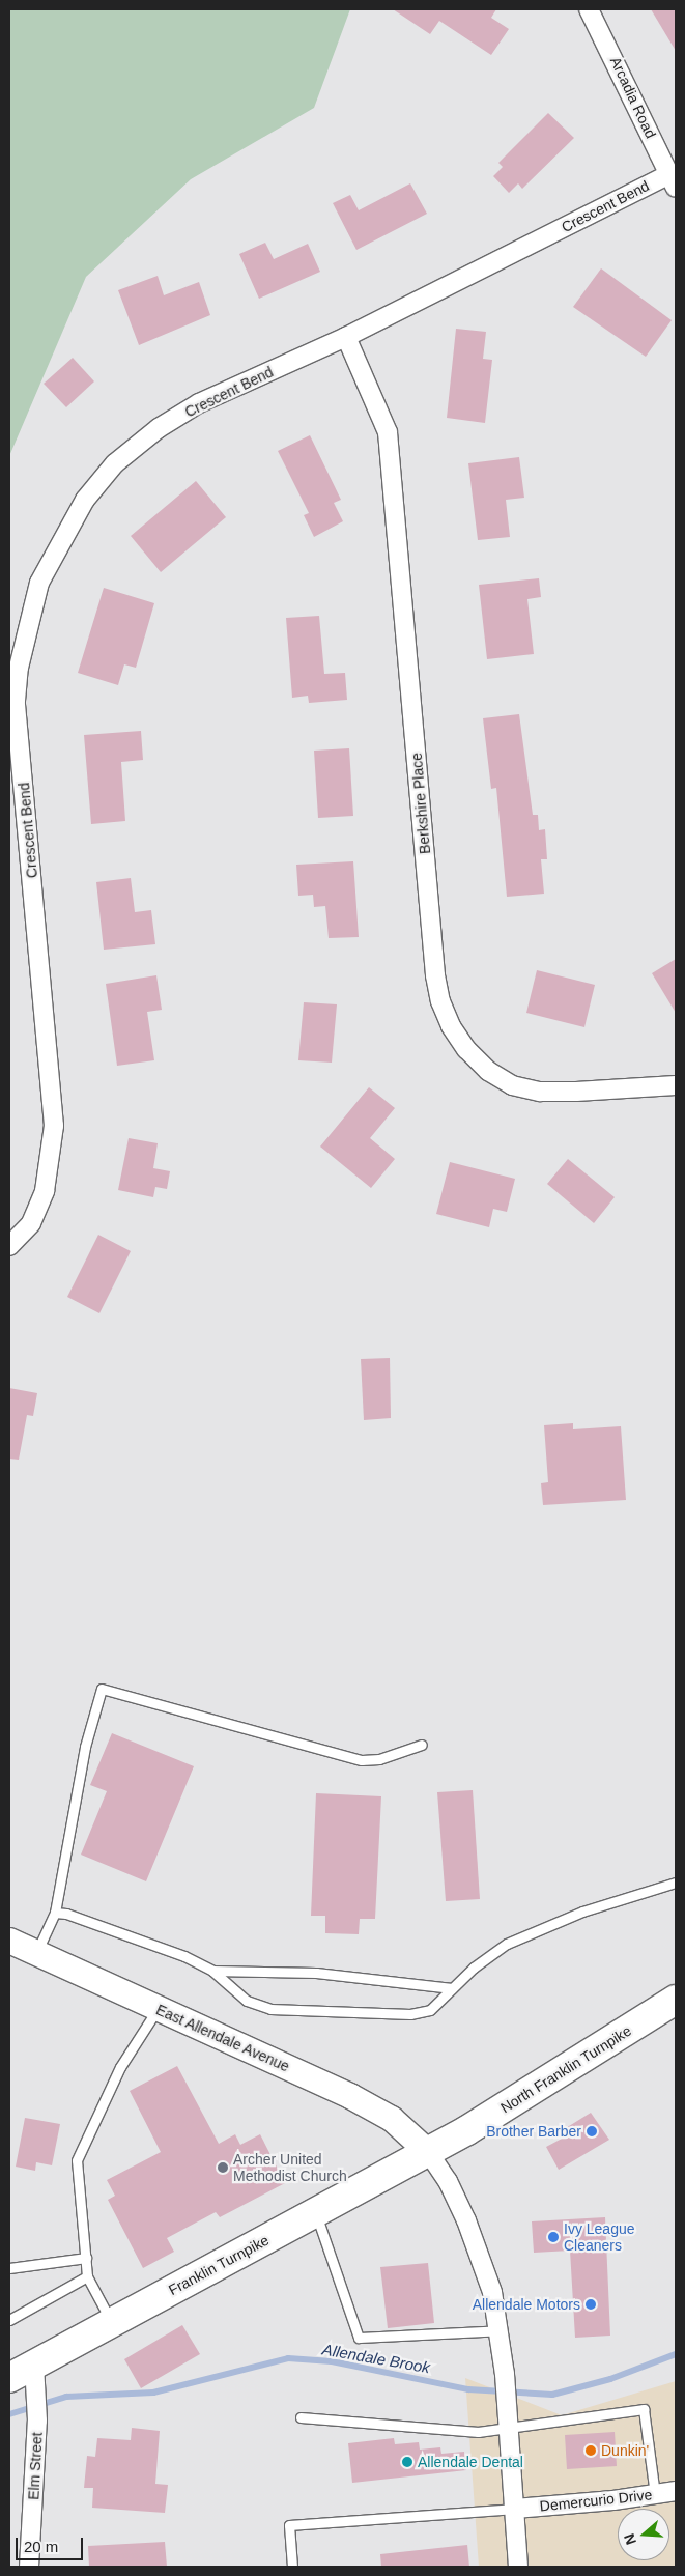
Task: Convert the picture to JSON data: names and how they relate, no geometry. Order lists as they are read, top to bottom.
{
  "streets": {
    "main road": ["East Allendale Avenue", "North Franklin Turnpike", "Franklin Turnpike"],
    "street": [
      "Arcadia Road",
      "Crescent Bend",
      "Berkshire Place",
      "Elm Street",
      "Demercurio Drive"
    ]
  },
  "crossings": [
    ["Arcadia Road", "Crescent Bend"],
    ["Crescent Bend", "Berkshire Place"],
    ["East Allendale Avenue", "North Franklin Turnpike"],
    ["East Allendale Avenue", "Franklin Turnpike"],
    ["North Franklin Turnpike", "Franklin Turnpike"],
    ["Franklin Turnpike", "Elm Street"]
  ],
  "water": ["Allendale Brook"],
  "places": [
    "Brother Barber",
    "Archer United Methodist Church",
    "Ivy League Cleaners",
    "Allendale Motors",
    "Dunkin'",
    "Allendale Dental"
  ],
  "scale_bar": "20 m",
  "north": "left"
}
